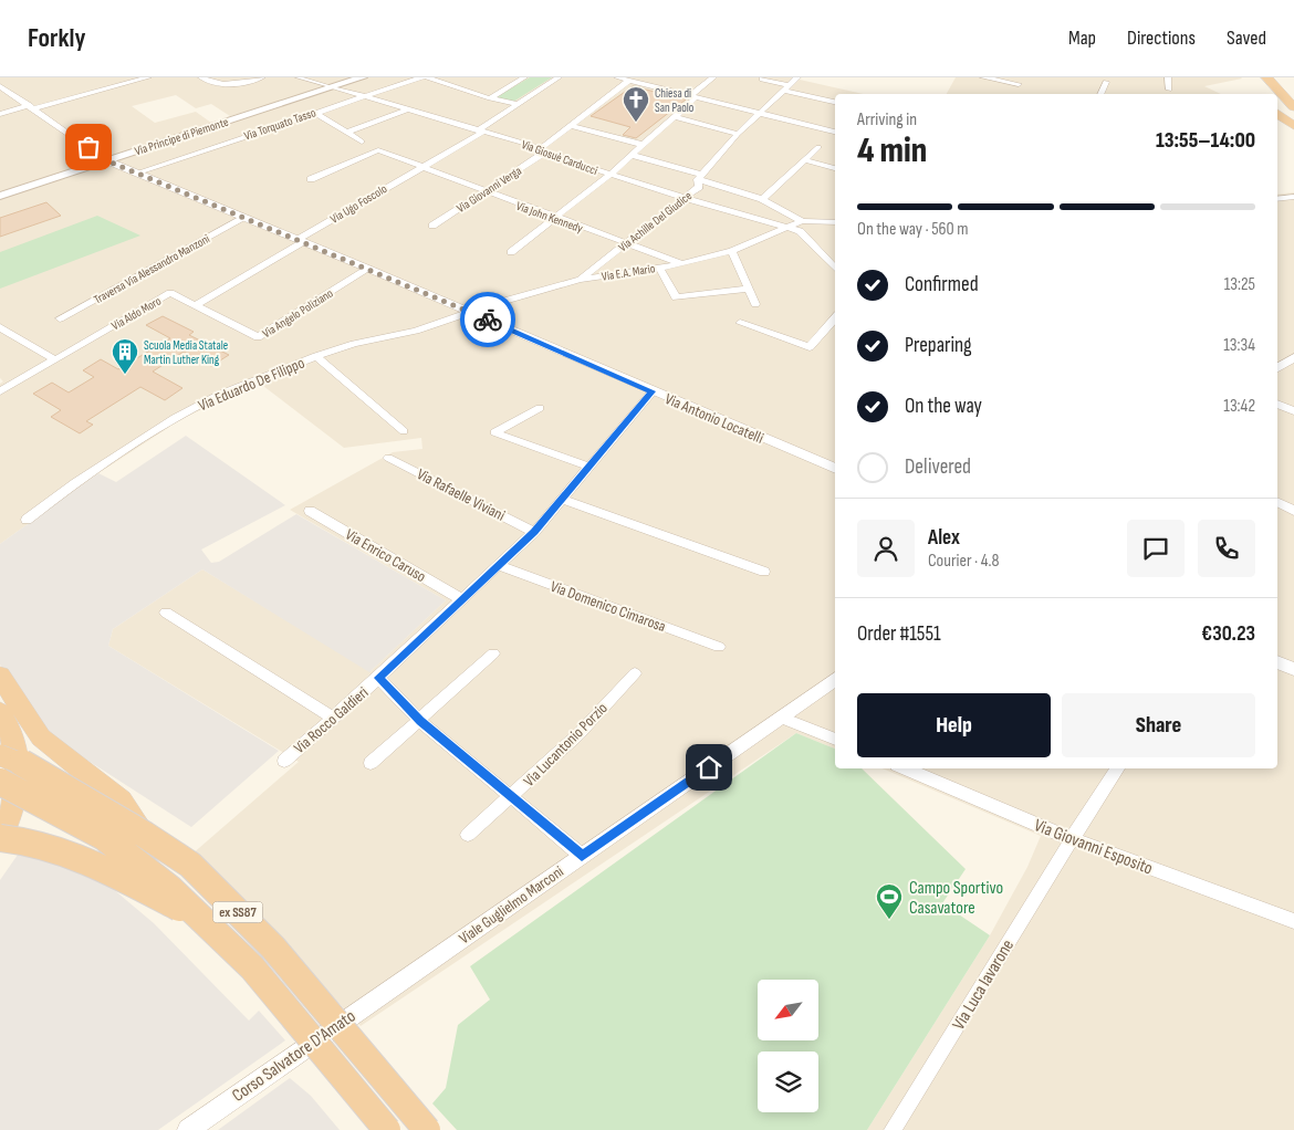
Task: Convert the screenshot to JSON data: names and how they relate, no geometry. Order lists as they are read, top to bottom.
{
  "streets": {
    "highway": ["ex SS87"],
    "main road": ["Via Principe di Piemonte"],
    "street": [
      "Via Torquato Tasso",
      "Via Giosuè Carducci",
      "Via Giovanni Verga",
      "Via Ugo Foscolo",
      "Via John Kennedy",
      "Via Achille Del Giudice",
      "Traversa Via Alessandro Manzoni",
      "Via E.A. Mario",
      "Via Aldo Moro",
      "Via Angelo Poliziano",
      "Via Eduardo De Filippo",
      "Via Antonio Locatelli",
      "Via Rafaelle Viviani",
      "Via Enrico Caruso",
      "Via Domenico Cimarosa",
      "Via Rocco Galdieri",
      "Via Lucantonio Porzio",
      "Via Giovanni Esposito",
      "Viale Guglielmo Marconi",
      "Via Luca Iavarone",
      "Corso Salvatore D'Amato"
    ]
  },
  "crossings": [
    ["Via Torquato Tasso", "Via Giosuè Carducci"],
    ["Via Torquato Tasso", "Via Antonio Locatelli"],
    ["Via Principe di Piemonte", "Via Giosuè Carducci"],
    ["Via Principe di Piemonte", "Via Antonio Locatelli"],
    ["Via Giosuè Carducci", "Via Giovanni Verga"],
    ["Via Giosuè Carducci", "Via Ugo Foscolo"],
    ["Via Giosuè Carducci", "Via Achille Del Giudice"],
    ["Via Giosuè Carducci", "Via E.A. Mario"],
    ["Via Giovanni Verga", "Via John Kennedy"],
    ["Via Ugo Foscolo", "Via John Kennedy"],
    ["Via Ugo Foscolo", "Via Antonio Locatelli"],
    ["Via John Kennedy", "Via Achille Del Giudice"],
    ["Via John Kennedy", "Via E.A. Mario"],
    ["Via Achille Del Giudice", "Via E.A. Mario"],
    ["Traversa Via Alessandro Manzoni", "Via Antonio Locatelli"],
    ["Via E.A. Mario", "Via Eduardo De Filippo"],
    ["Via E.A. Mario", "Via Antonio Locatelli"],
    ["Via Aldo Moro", "Via Angelo Poliziano"],
    ["Via Angelo Poliziano", "Via Antonio Locatelli"],
    ["Via Eduardo De Filippo", "Via Antonio Locatelli"],
    ["Via Antonio Locatelli", "Via Rocco Galdieri"],
    ["Via Rafaelle Viviani", "Via Rocco Galdieri"],
    ["Via Enrico Caruso", "Via Rocco Galdieri"],
    ["Via Domenico Cimarosa", "Via Rocco Galdieri"],
    ["Via Giovanni Esposito", "Via Luca Iavarone"],
    ["Viale Guglielmo Marconi", "Corso Salvatore D'Amato"]
  ],
  "places": {
    "church": ["Chiesa di San Paolo"],
    "building": ["Scuola Media Statale Martin Luther King"],
    "sports": ["Campo Sportivo Casavatore"]
  },
  "north": "bottom left",
  "page": {
    "header": "Forkly",
    "nav": ["Map", "Directions", "Saved"],
    "heading": ["4 min", "Arriving in", "13:55–14:00"],
    "panel": [
      "Alex",
      "Courier · 4.8",
      "Order #1551",
      "€30.23"
    ],
    "bar": "On the way · 560 m",
    "list": [
      ["Confirmed", "13:25"],
      ["Preparing", "13:34"],
      ["On the way", "13:42"],
      "Delivered"
    ],
    "buttons": ["Help", "Share"]
  }
}
